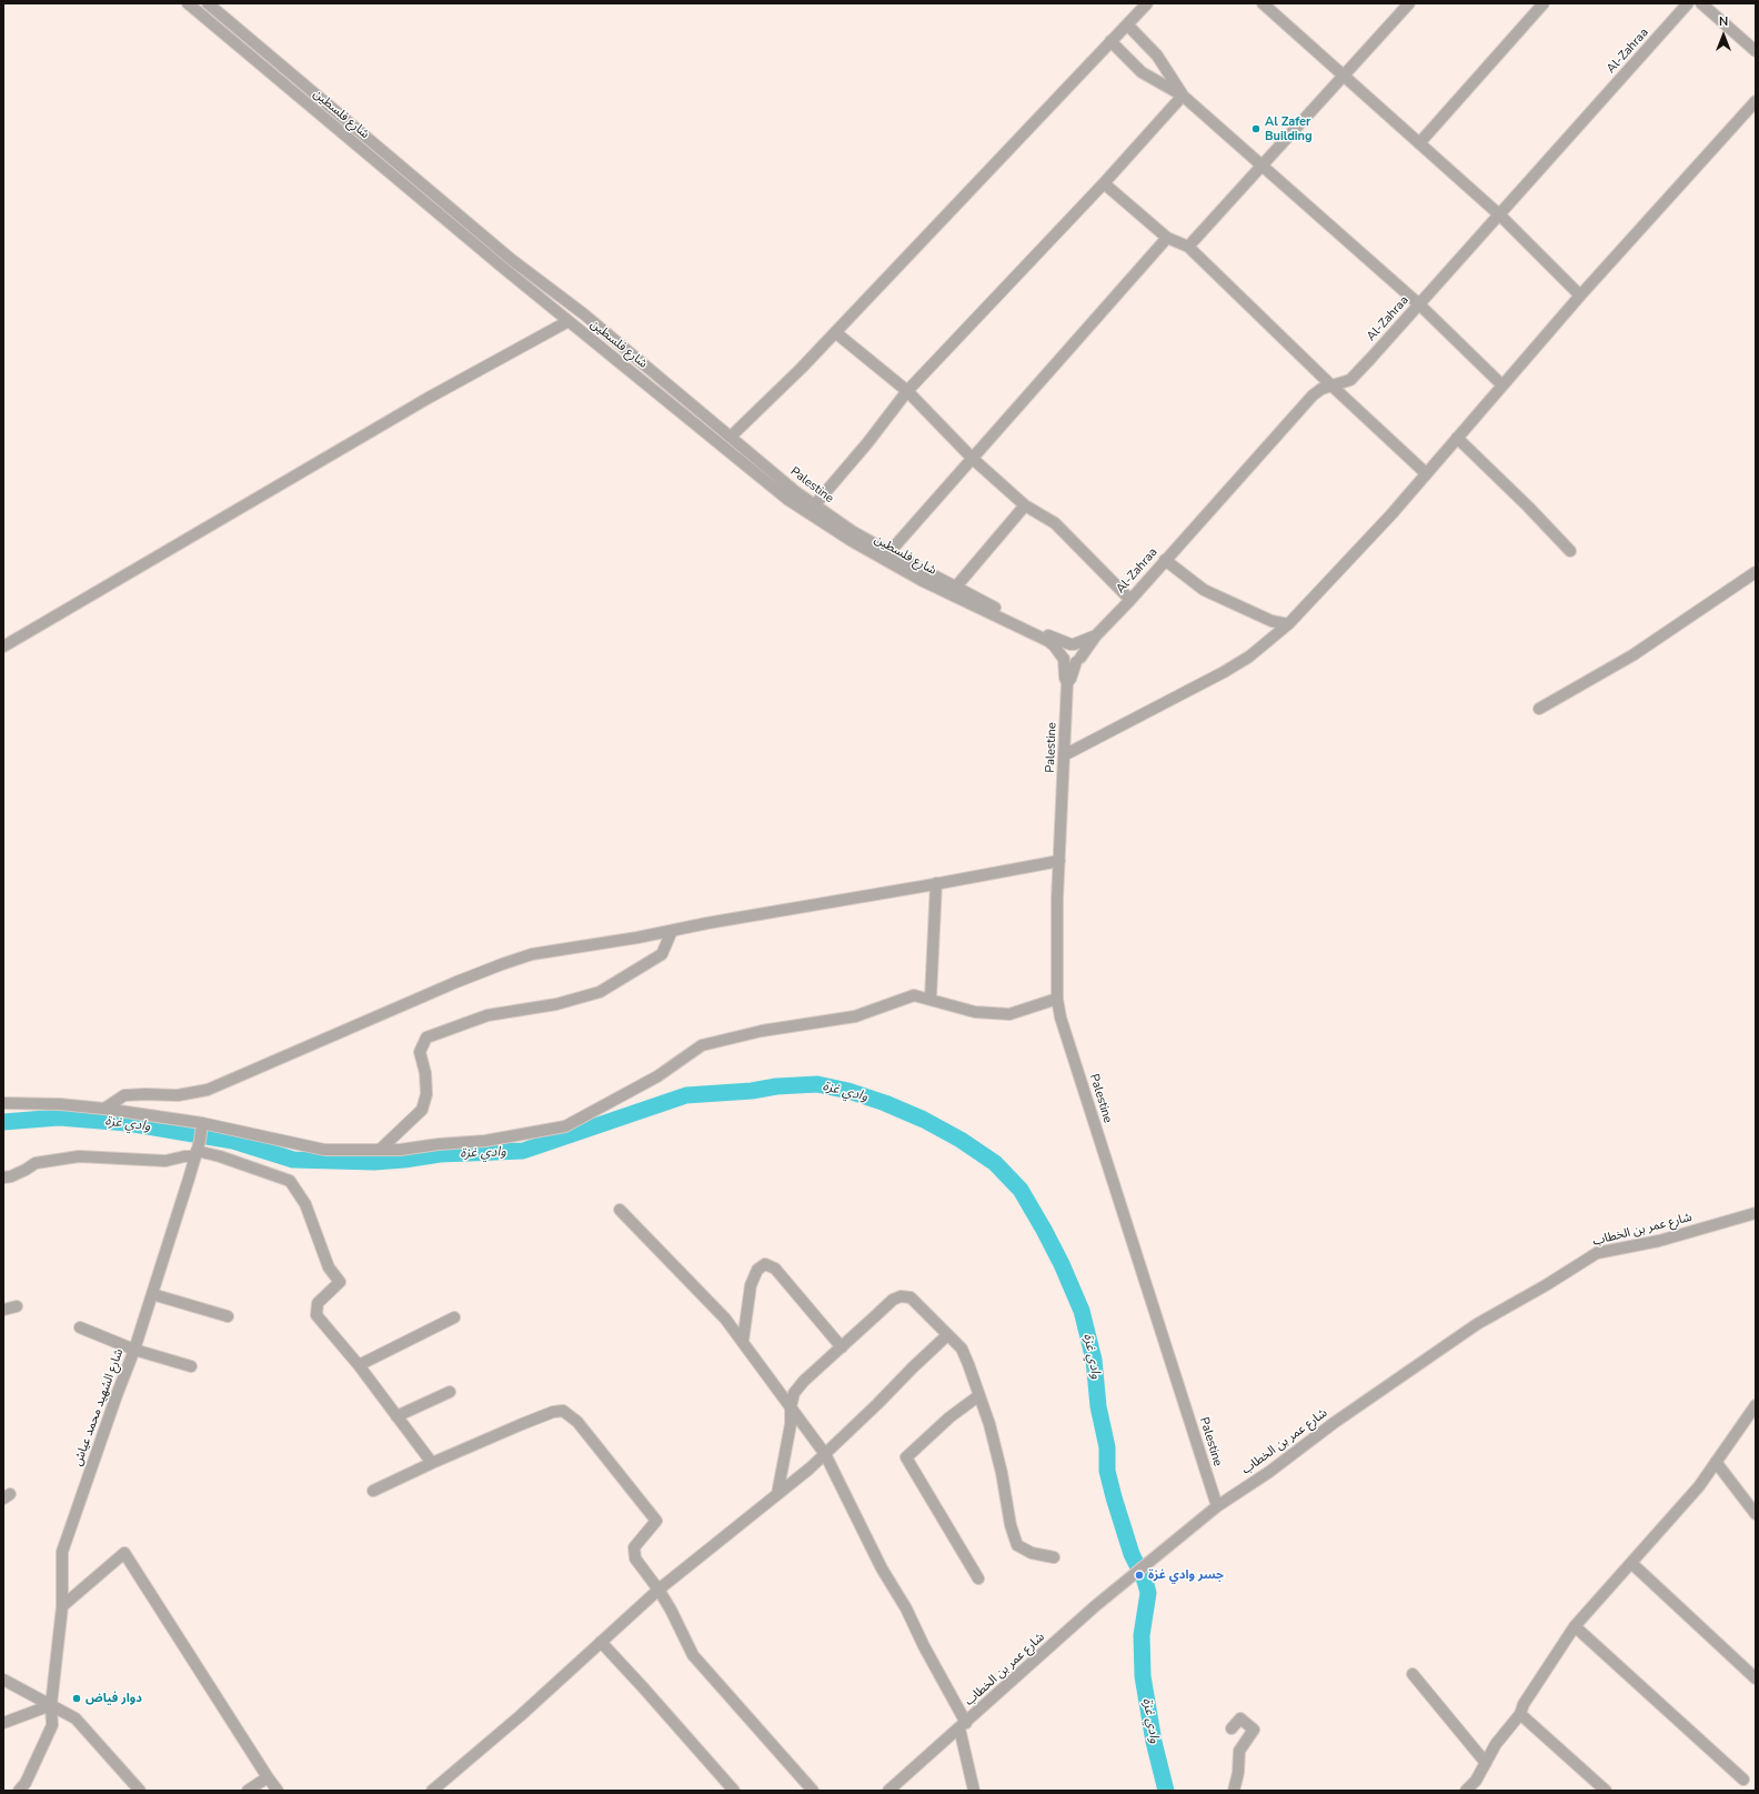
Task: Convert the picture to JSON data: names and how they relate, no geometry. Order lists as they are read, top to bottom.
{
  "streets": {
    "street": [
      "Al-Zahraa",
      "شارع فلسطين",
      "Palestine",
      "شارع عمر بن الخطاب",
      "شارع الشهيد محمد عياش"
    ]
  },
  "crossings": [
    ["Al-Zahraa", "شارع فلسطين"],
    ["Al-Zahraa", "Palestine"],
    ["شارع فلسطين", "Palestine"],
    ["Palestine", "شارع عمر بن الخطاب"]
  ],
  "water": ["وادي غزة"],
  "places": ["Al Zafer Building", "جسر وادي غزة", "دوار فياض"],
  "north": "top"
}
